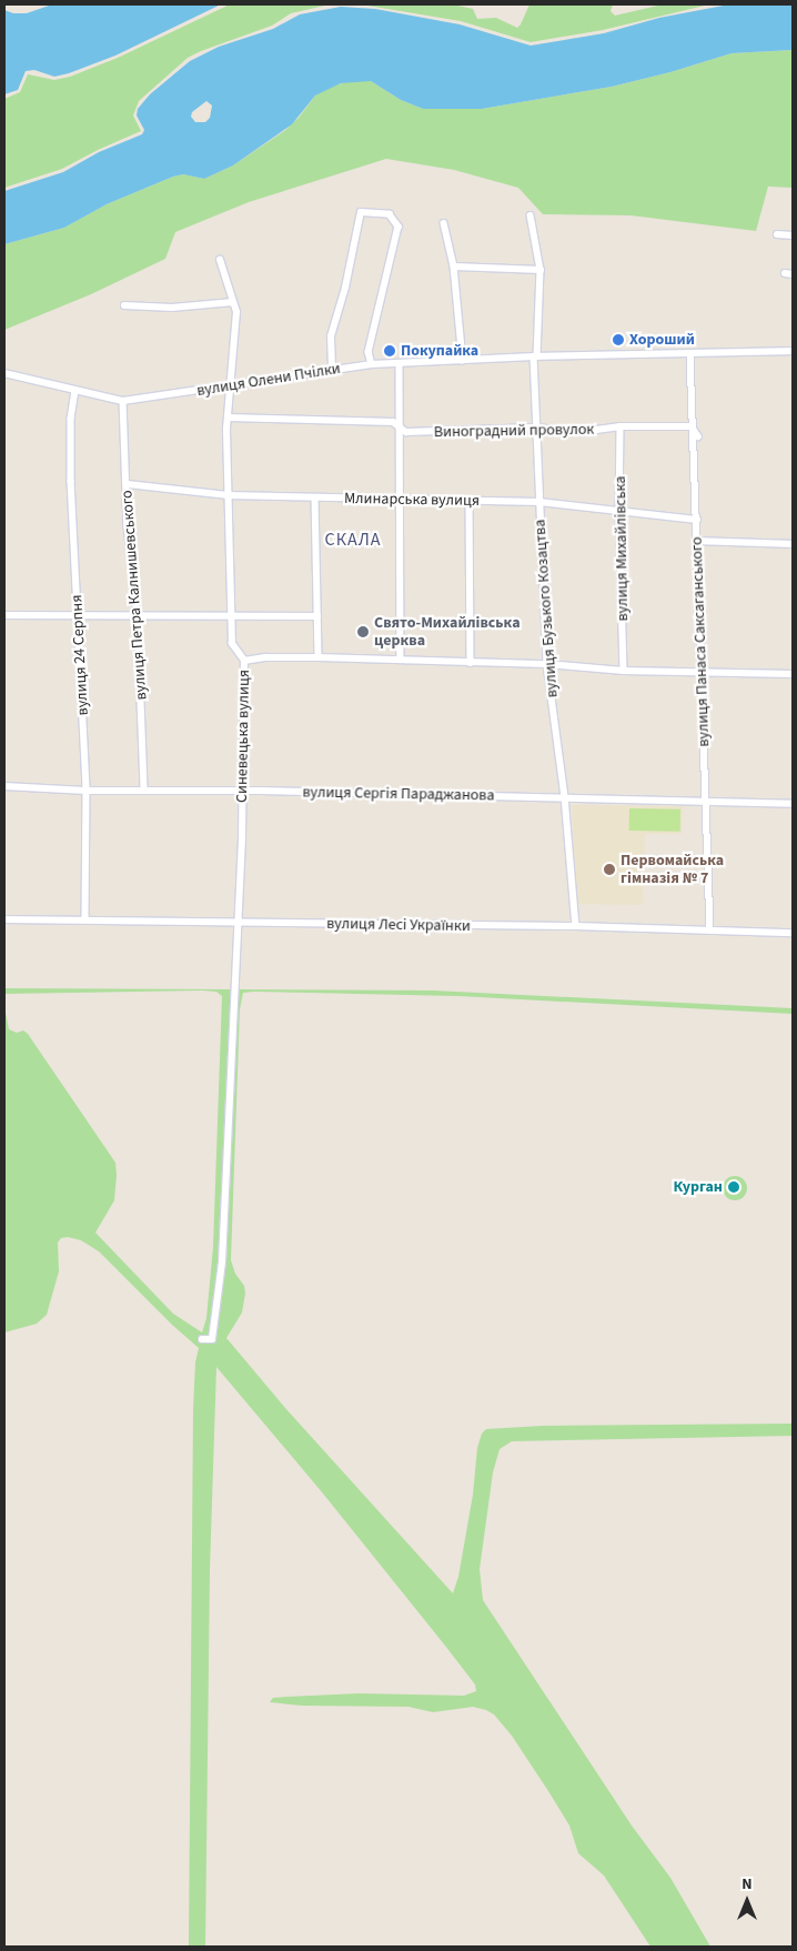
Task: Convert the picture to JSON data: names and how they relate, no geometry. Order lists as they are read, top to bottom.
{
  "streets": {
    "street": [
      "вулиця Олени Пчілки",
      "Виноградний провулок",
      "Млинарська вулиця",
      "вулиця Михайлівська",
      "вулиця Петра Калнишевського",
      "вулиця Бузького Козацтва",
      "вулиця Панаса Саксаганського",
      "вулиця 24 Серпня",
      "Синевецька вулиця",
      "вулиця Сергія Параджанова",
      "вулиця Лесі Українки"
    ]
  },
  "crossings": [
    ["вулиця Олени Пчілки", "вулиця Петра Калнишевського"],
    ["вулиця Олени Пчілки", "вулиця Бузького Козацтва"],
    ["вулиця Олени Пчілки", "вулиця Панаса Саксаганського"],
    ["вулиця Олени Пчілки", "вулиця 24 Серпня"],
    ["вулиця Олени Пчілки", "Синевецька вулиця"],
    ["Виноградний провулок", "вулиця Михайлівська"],
    ["Виноградний провулок", "вулиця Бузького Козацтва"],
    ["Виноградний провулок", "вулиця Панаса Саксаганського"],
    ["Виноградний провулок", "Синевецька вулиця"],
    ["Млинарська вулиця", "вулиця Михайлівська"],
    ["Млинарська вулиця", "вулиця Петра Калнишевського"],
    ["Млинарська вулиця", "вулиця Бузького Козацтва"],
    ["Млинарська вулиця", "вулиця Панаса Саксаганського"],
    ["Млинарська вулиця", "Синевецька вулиця"],
    ["вулиця Петра Калнишевського", "вулиця Сергія Параджанова"],
    ["вулиця Бузького Козацтва", "вулиця Сергія Параджанова"],
    ["вулиця Бузького Козацтва", "вулиця Лесі Українки"],
    ["вулиця Панаса Саксаганського", "вулиця Сергія Параджанова"],
    ["вулиця Панаса Саксаганського", "вулиця Лесі Українки"],
    ["вулиця 24 Серпня", "вулиця Сергія Параджанова"],
    ["вулиця 24 Серпня", "вулиця Лесі Українки"],
    ["Синевецька вулиця", "вулиця Сергія Параджанова"],
    ["Синевецька вулиця", "вулиця Лесі Українки"]
  ],
  "districts": ["СКАЛА"],
  "places": [
    "Хороший",
    "Покупайка",
    "Свято-Михайлівська церква",
    "Первомайська гімназія № 7",
    "Курган"
  ],
  "north": "top"
}
